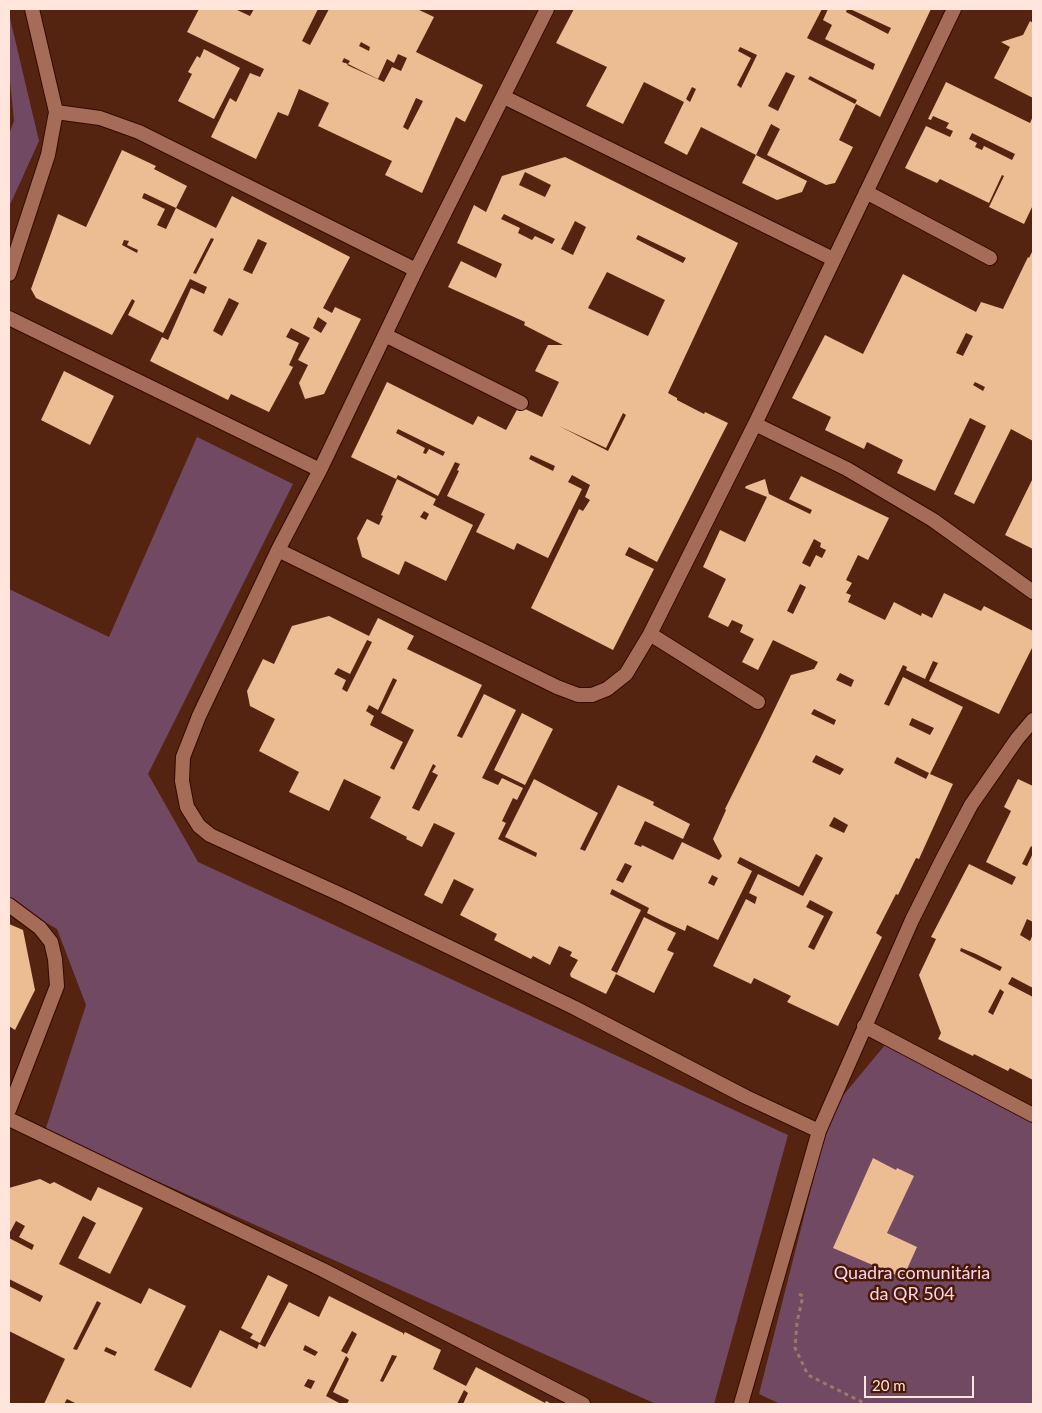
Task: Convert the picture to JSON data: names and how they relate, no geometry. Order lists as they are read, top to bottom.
{
  "parks": ["Quadra comunitária da QR 504"],
  "scale_bar": "20 m"
}
